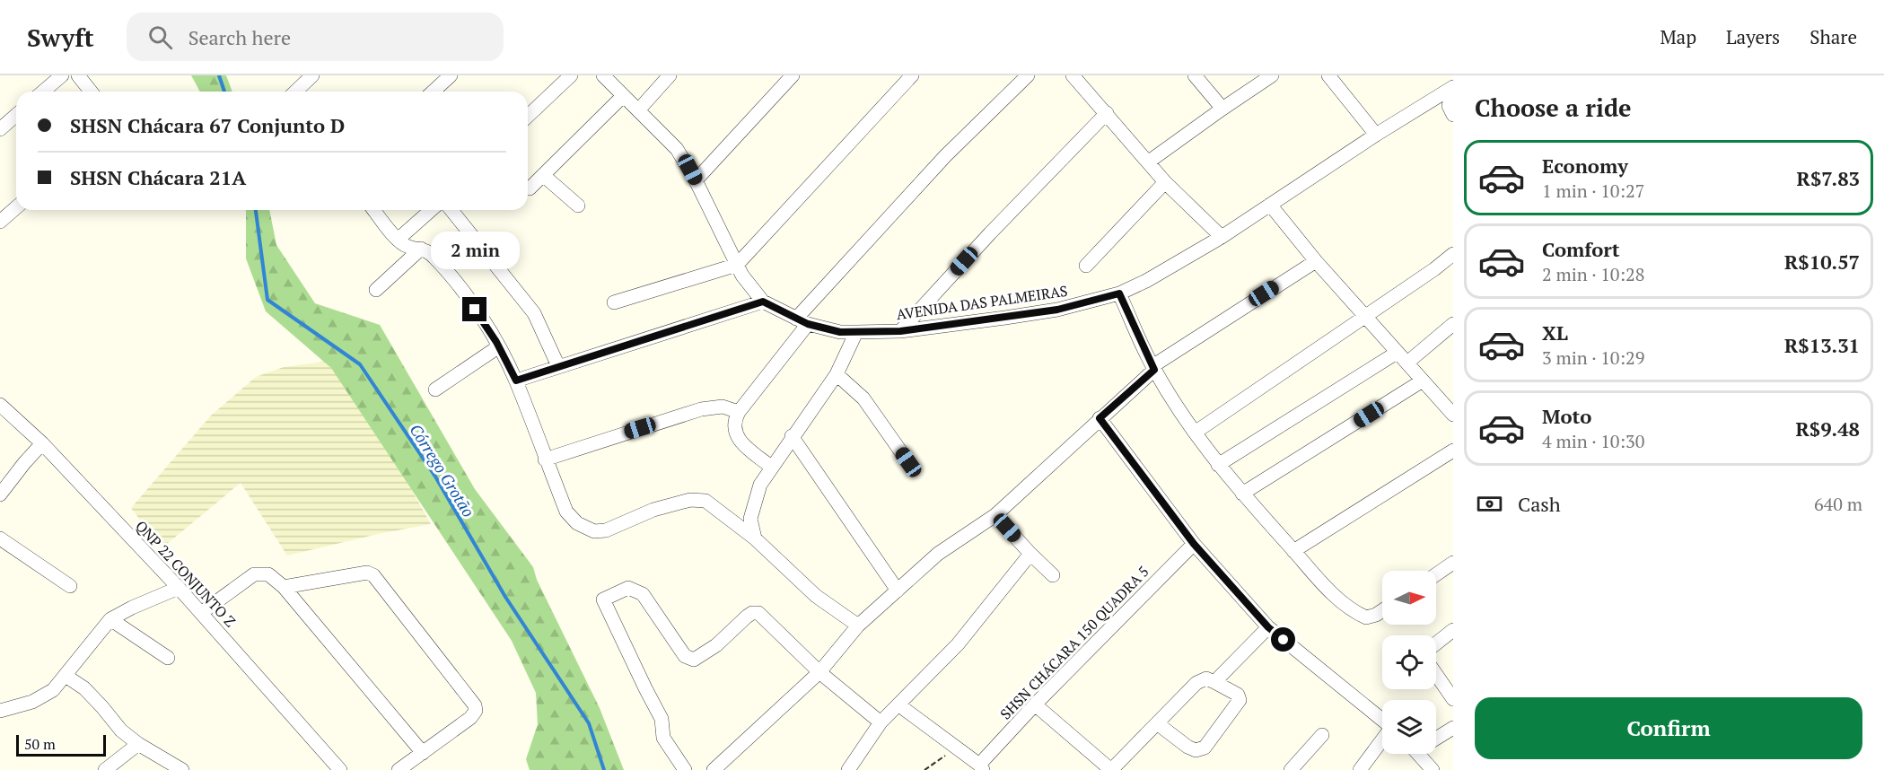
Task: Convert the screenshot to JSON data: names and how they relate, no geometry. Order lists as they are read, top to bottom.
{
  "streets": {
    "street": ["AVENIDA DAS PALMEIRAS", "QNP 22 CONJUNTO Z", "SHSN CHÁCARA 150 QUADRA 5"]
  },
  "water": ["Córrego Grotão"],
  "scale_bar": "50 m",
  "north": "right",
  "page": {
    "header": "Swyft",
    "search": "Search here",
    "nav": ["Map", "Layers", "Share"],
    "heading": "Choose a ride",
    "banner": ["SHSN Chácara 67 Conjunto D", "SHSN Chácara 21A"],
    "list": [
      {
        "name": "Economy",
        "note": "1 min · 10:27",
        "value": "R$7.83"
      },
      {
        "name": "Comfort",
        "note": "2 min · 10:28",
        "value": "R$10.57"
      },
      {
        "name": "XL",
        "note": "3 min · 10:29",
        "value": "R$13.31"
      },
      {
        "name": "Moto",
        "note": "4 min · 10:30",
        "value": "R$9.48"
      }
    ],
    "bubble": "2 min",
    "pay": ["Cash", "640 m"],
    "buttons": "Confirm",
    "scale": "50 m"
  }
}
